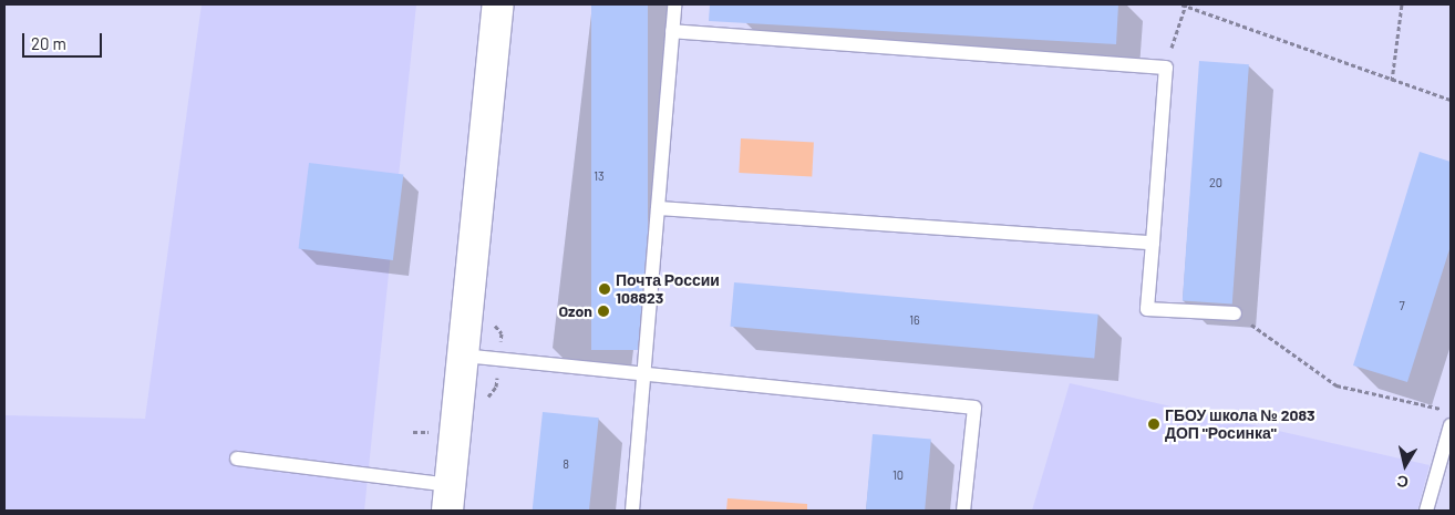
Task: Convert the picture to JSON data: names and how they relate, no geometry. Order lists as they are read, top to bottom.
{
  "places": ["Почта России 108823", "Ozon", "ГБОУ школа № 2083 ДОП \"Росинка\""],
  "house_numbers": [
    "13",
    "20",
    "7",
    "16",
    "8",
    "10"
  ],
  "scale_bar": "20 m",
  "north": "bottom"
}
